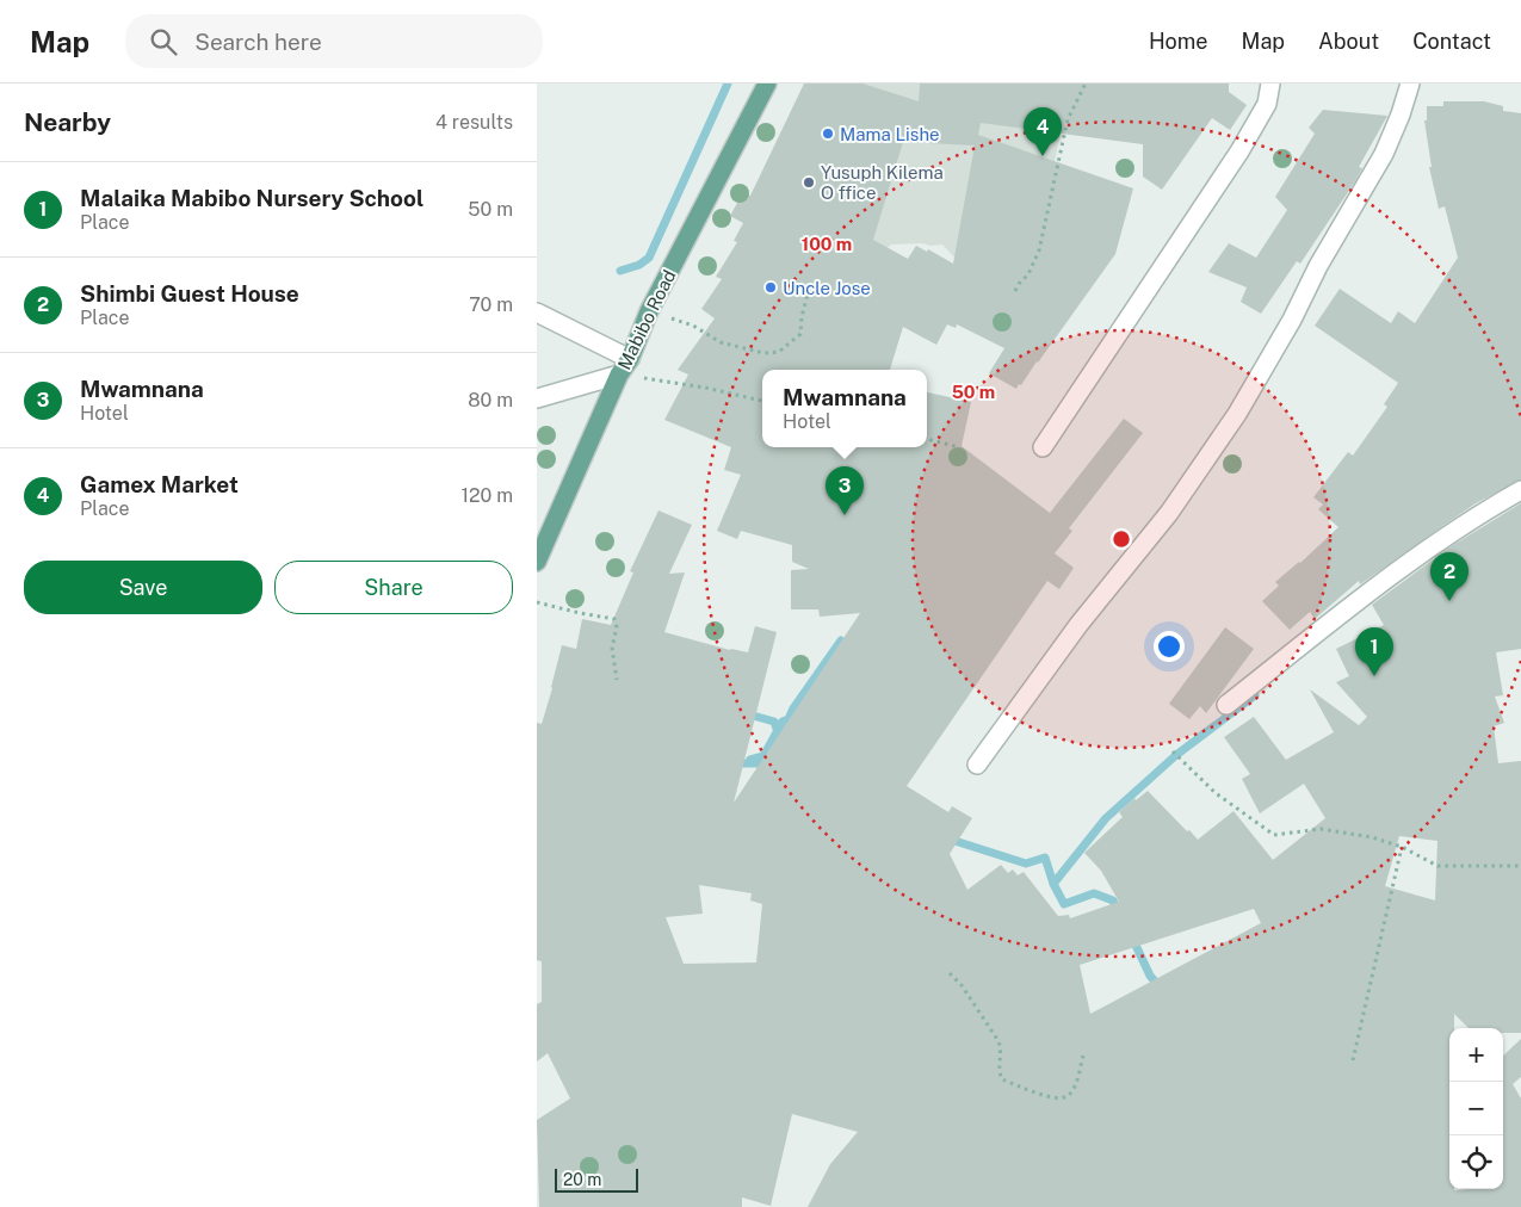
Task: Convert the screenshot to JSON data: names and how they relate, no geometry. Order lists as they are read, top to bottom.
{
  "streets": {
    "main road": ["Mabibo Road"]
  },
  "places": ["Mama Lishe", "Yusuph Kilema O ffice", "Uncle Jose"],
  "scale_bar": "20 m",
  "page": {
    "header": "Map",
    "search": "Search here",
    "nav": [
      "Home",
      "Map",
      "About",
      "Contact"
    ],
    "heading": ["Nearby", "4 results"],
    "pins": [
      "4",
      "3",
      "2",
      "1"
    ],
    "list": [
      {
        "mark": "1",
        "name": "Malaika Mabibo Nursery School",
        "note": "Place",
        "value": "50 m"
      },
      {
        "mark": "2",
        "name": "Shimbi Guest House",
        "note": "Place",
        "value": "70 m"
      },
      {
        "mark": "3",
        "name": "Mwamnana",
        "note": "Hotel",
        "value": "80 m"
      },
      {
        "mark": "4",
        "name": "Gamex Market",
        "note": "Place",
        "value": "120 m"
      }
    ],
    "popup": ["Mwamnana", "Hotel"],
    "buttons": ["Save", "Share"],
    "map_buttons": ["+", "−"],
    "scale": "20 m"
  },
  "rings": ["100 m", "50 m"]
}
